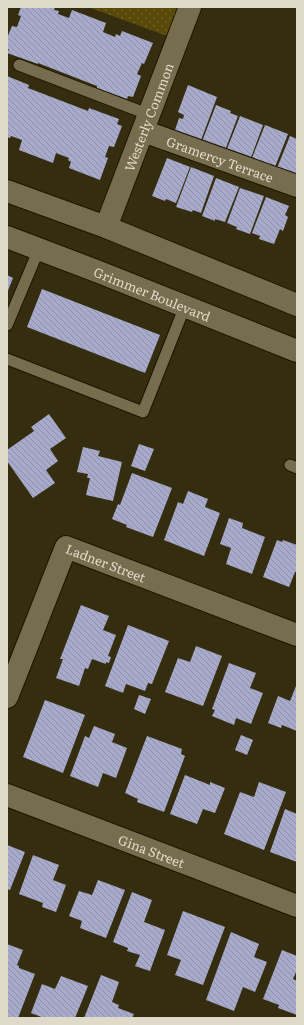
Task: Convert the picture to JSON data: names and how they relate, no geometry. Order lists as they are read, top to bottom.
{
  "streets": {
    "street": [
      "Westerly Common",
      "Gramercy Terrace",
      "Grimmer Boulevard",
      "Ladner Street",
      "Gina Street"
    ]
  },
  "crossings": [
    ["Westerly Common", "Gramercy Terrace"]
  ]
}
